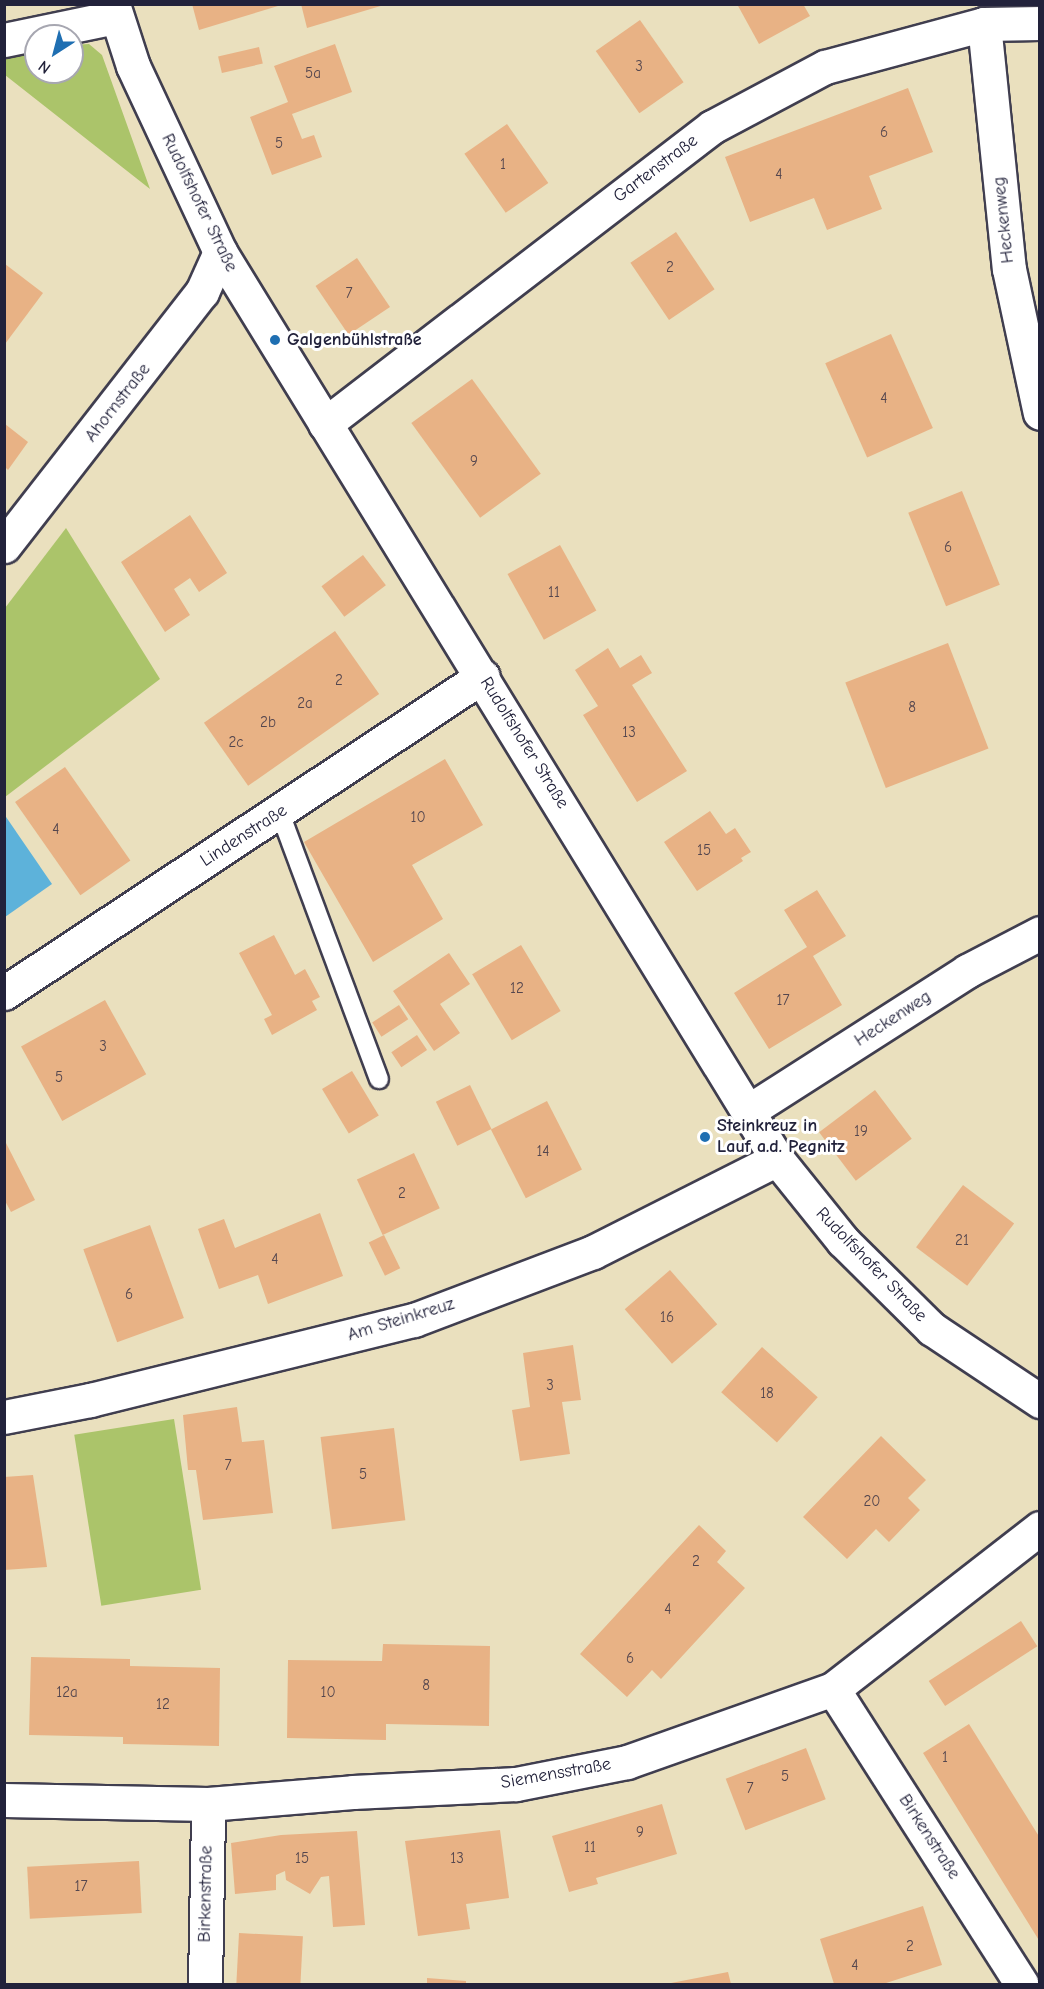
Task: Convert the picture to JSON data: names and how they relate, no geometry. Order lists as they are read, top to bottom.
{
  "streets": {
    "street": [
      "Gartenstraße",
      "Rudolfshofer Straße",
      "Heckenweg",
      "Ahornstraße",
      "Lindenstraße",
      "Am Steinkreuz",
      "Siemensstraße",
      "Birkenstraße"
    ]
  },
  "crossings": [
    ["Gartenstraße", "Rudolfshofer Straße"],
    ["Gartenstraße", "Heckenweg"],
    ["Rudolfshofer Straße", "Heckenweg"],
    ["Rudolfshofer Straße", "Ahornstraße"],
    ["Rudolfshofer Straße", "Lindenstraße"],
    ["Rudolfshofer Straße", "Am Steinkreuz"],
    ["Siemensstraße", "Birkenstraße"]
  ],
  "places": ["Galgenbühlstraße", "Steinkreuz in Lauf a.d. Pegnitz"],
  "house_numbers": [
    "3",
    "5a",
    "6",
    "5",
    "1",
    "4",
    "2",
    "7",
    "4",
    "9",
    "6",
    "11",
    "2",
    "2a",
    "8",
    "2b",
    "13",
    "2c",
    "10",
    "4",
    "15",
    "12",
    "17",
    "3",
    "5",
    "19",
    "14",
    "2",
    "21",
    "4",
    "6",
    "16",
    "3",
    "18",
    "7",
    "5",
    "20",
    "2",
    "4",
    "6",
    "8",
    "12a",
    "10",
    "12",
    "1",
    "5",
    "7",
    "9",
    "11",
    "15",
    "13",
    "17",
    "2",
    "4"
  ],
  "north": "bottom left"
}
